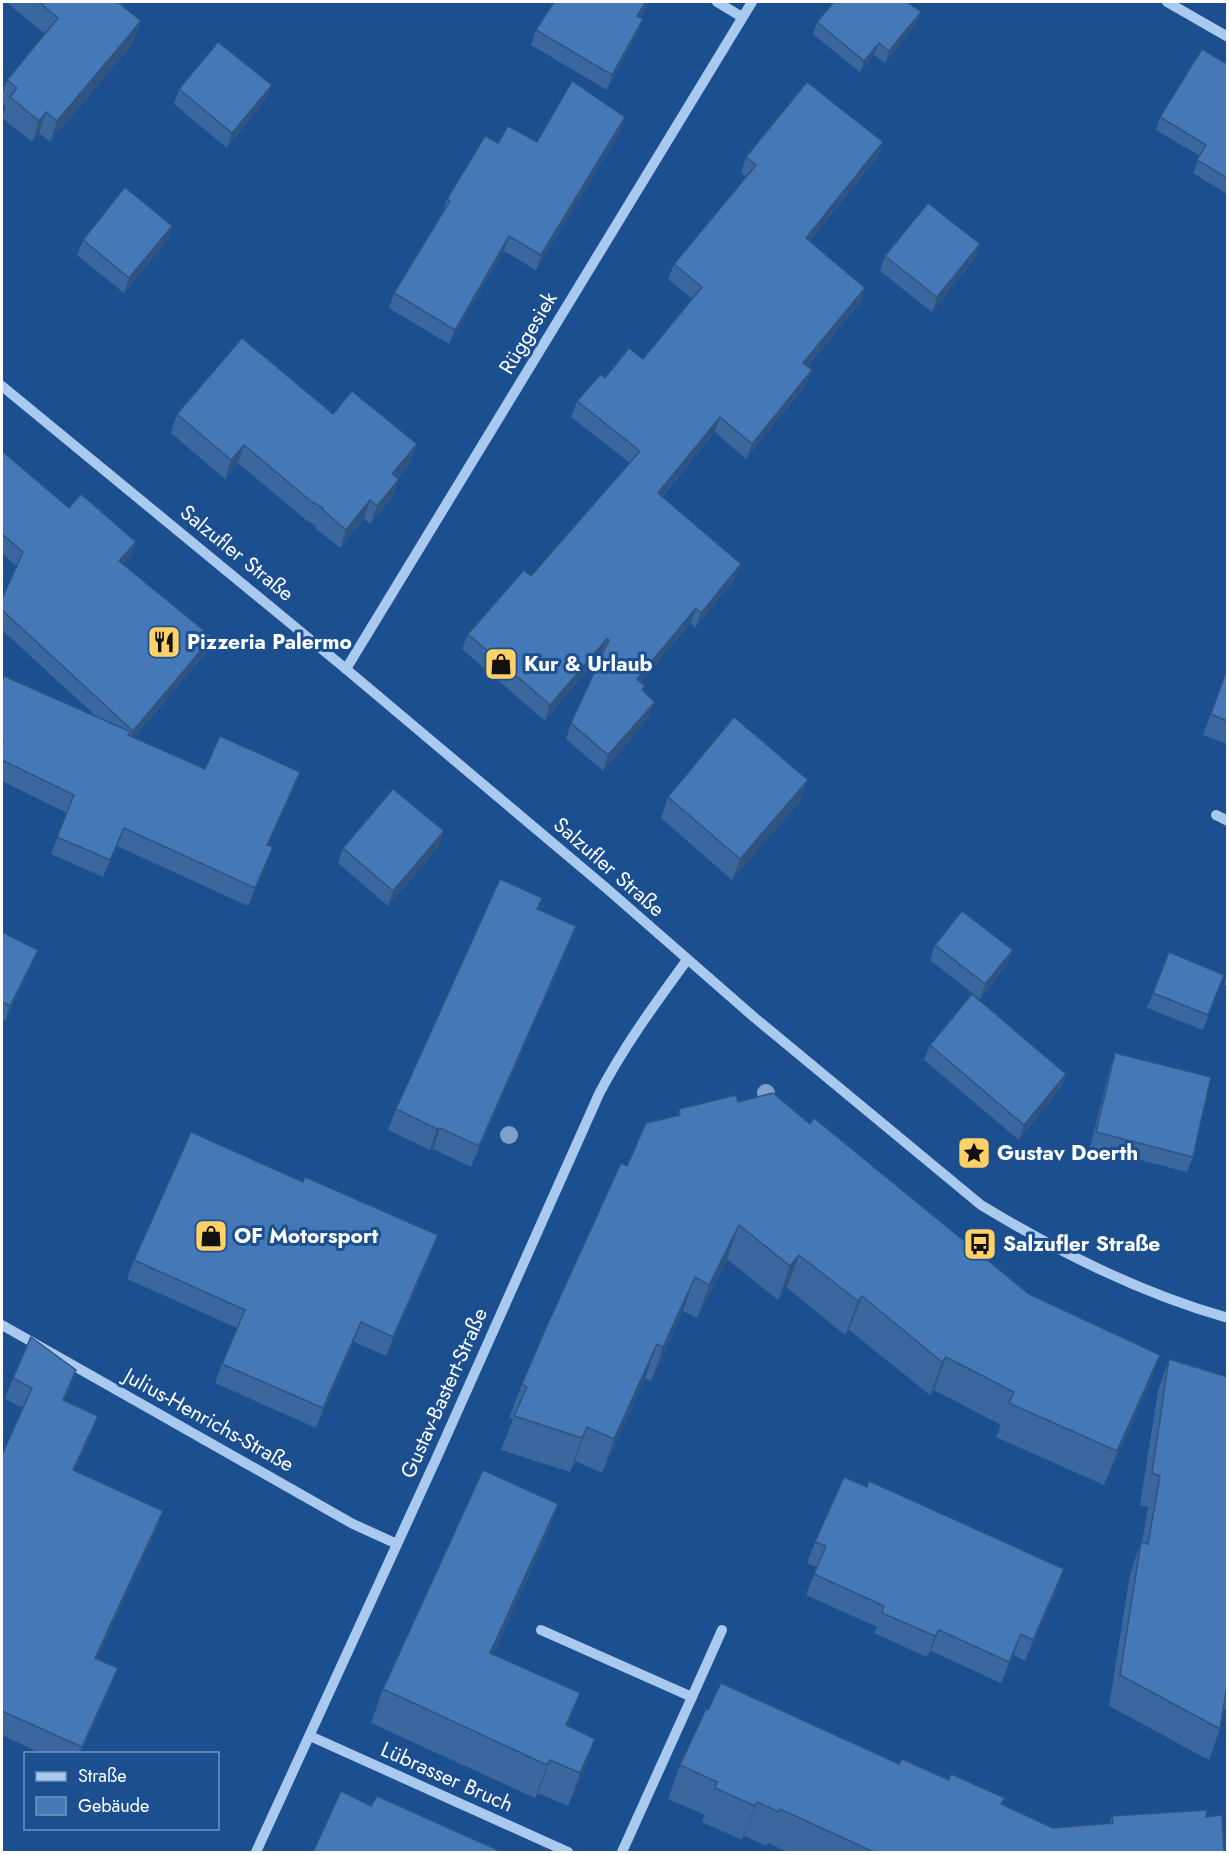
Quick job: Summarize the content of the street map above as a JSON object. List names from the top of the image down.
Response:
{
  "streets": {
    "street": [
      "Rüggesiek",
      "Salzufler Straße",
      "Gustav-Bastert-Straße",
      "Julius-Henrichs-Straße",
      "Lübrasser Bruch"
    ]
  },
  "crossings": [
    ["Rüggesiek", "Salzufler Straße"],
    ["Salzufler Straße", "Gustav-Bastert-Straße"],
    ["Gustav-Bastert-Straße", "Julius-Henrichs-Straße"],
    ["Gustav-Bastert-Straße", "Lübrasser Bruch"]
  ],
  "places": {
    "restaurant": ["Pizzeria Palermo"],
    "shop": ["Kur & Urlaub", "OF Motorsport"],
    "place": ["Gustav Doerth"],
    "bus stop": ["Salzufler Straße"]
  },
  "legend": ["Straße", "Gebäude"]
}
